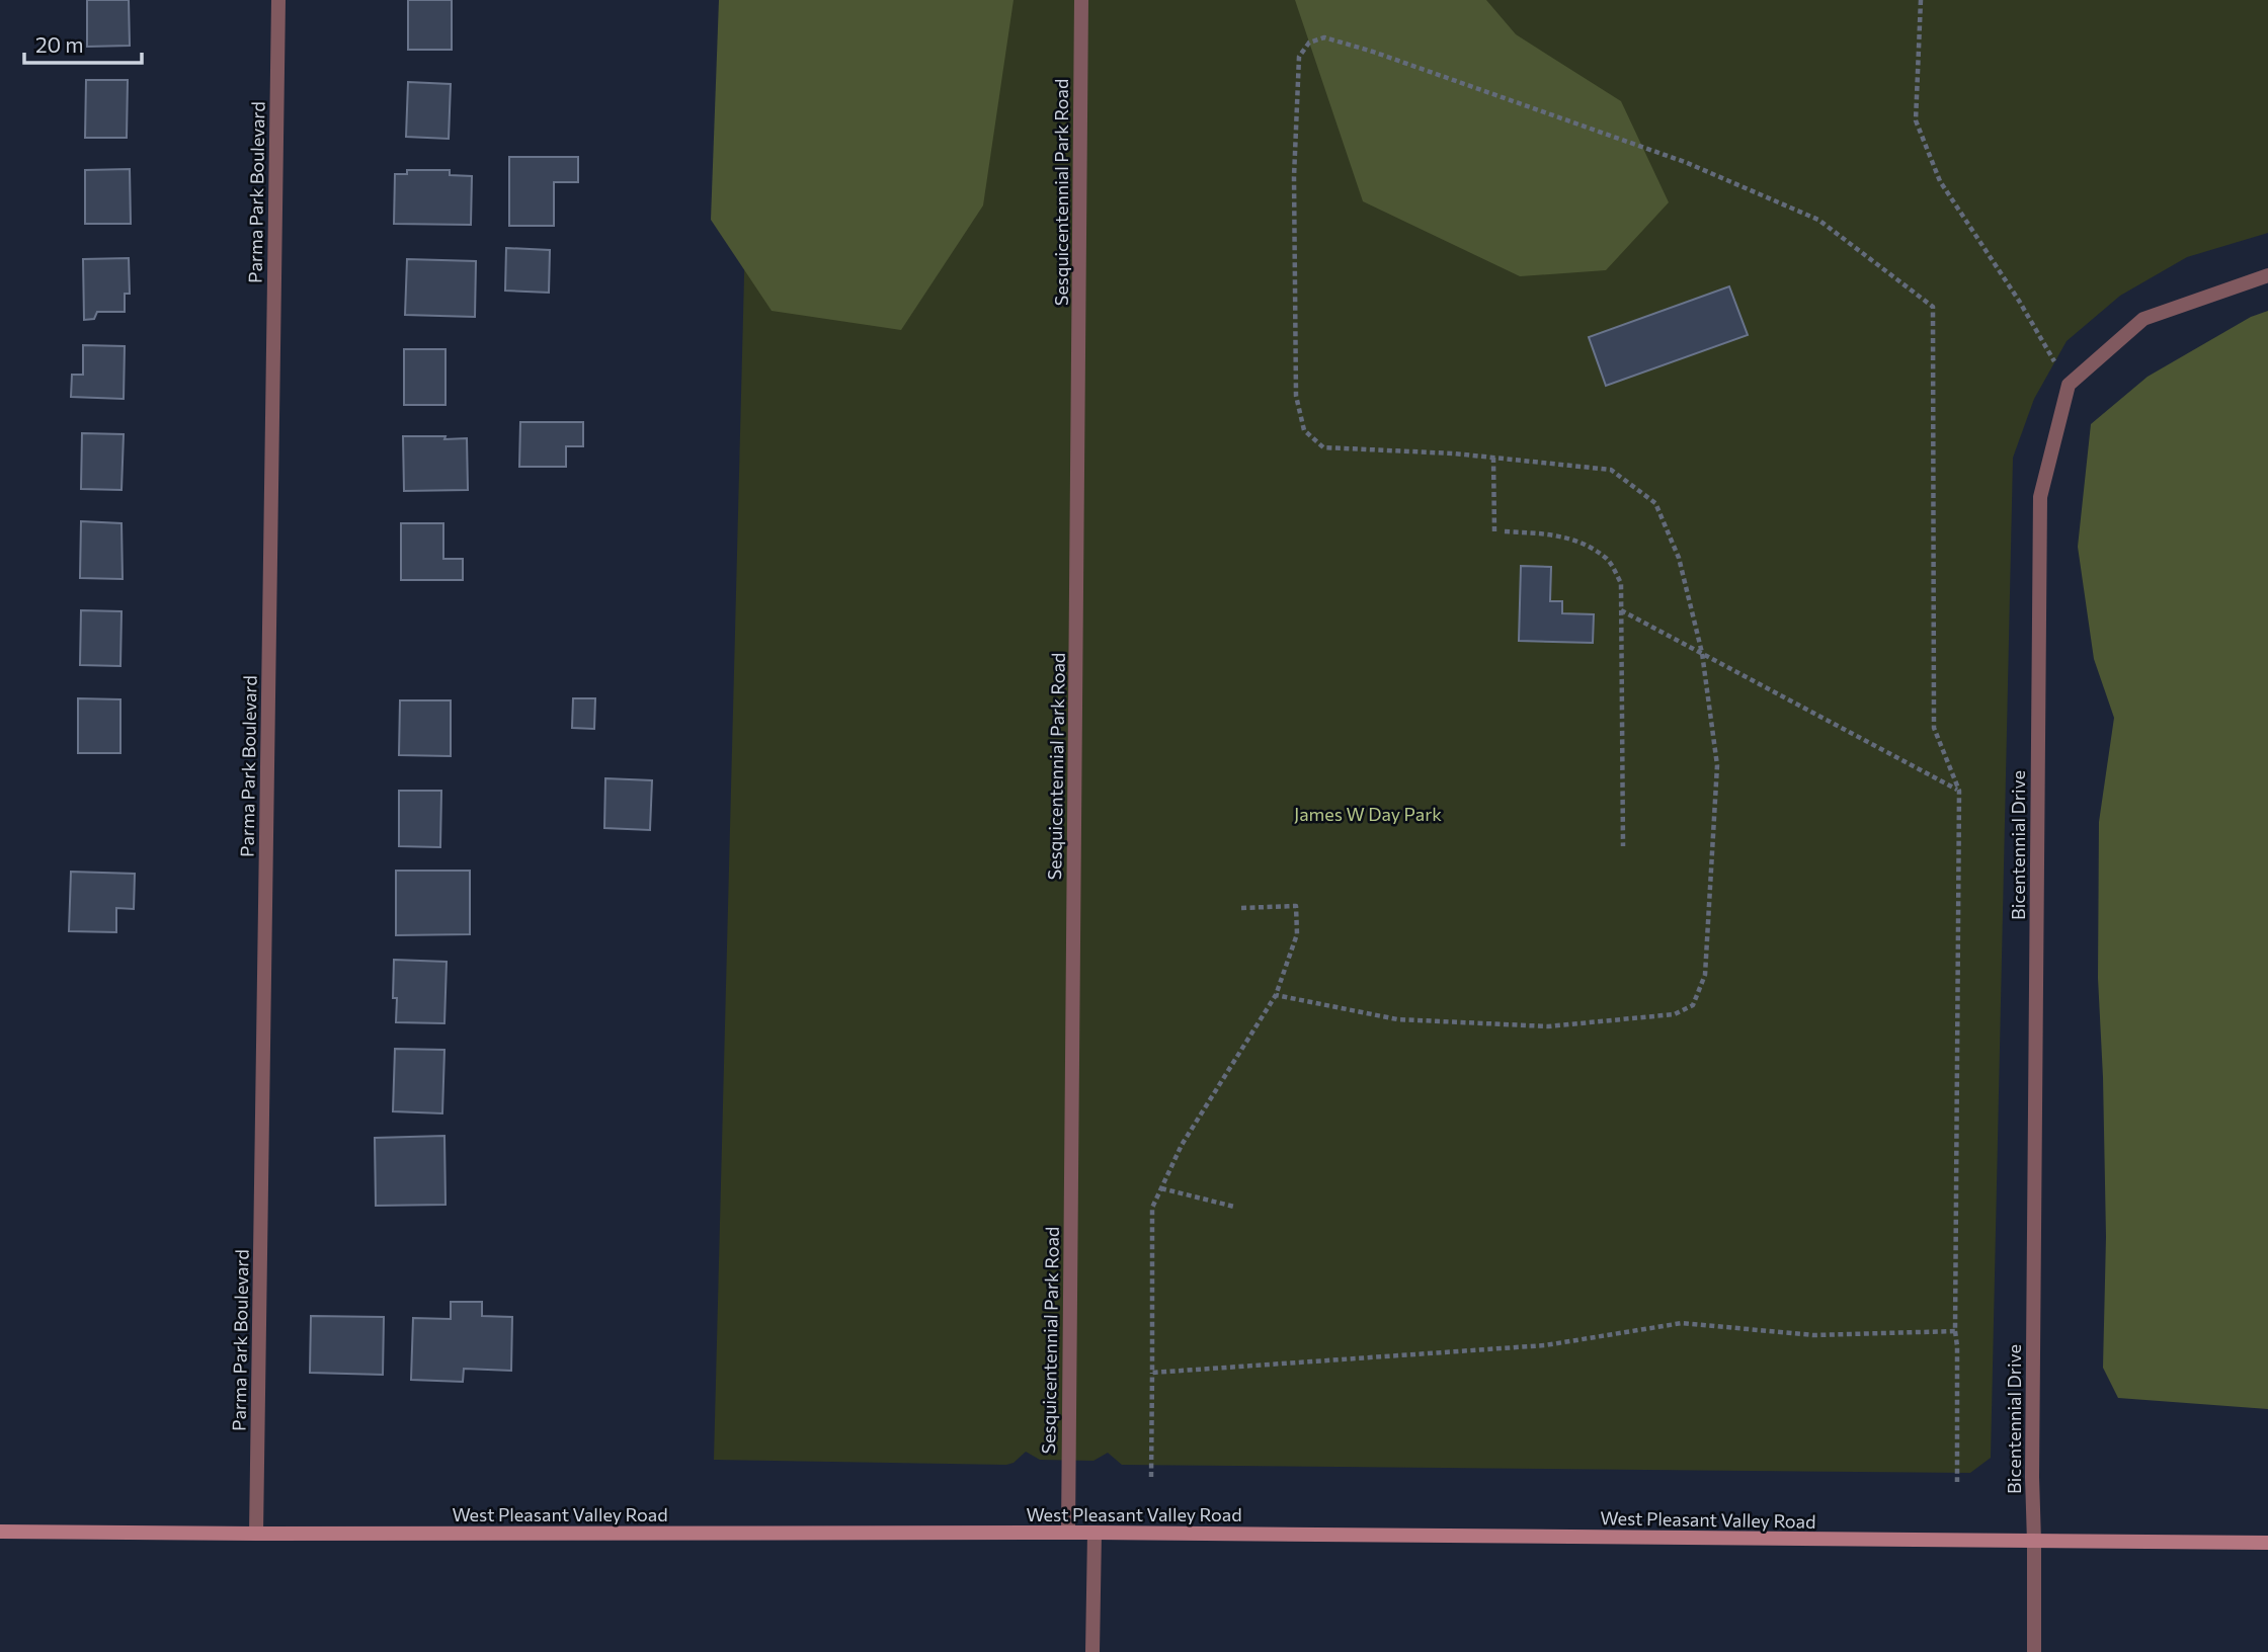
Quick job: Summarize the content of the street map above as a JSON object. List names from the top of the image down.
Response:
{
  "streets": {
    "main road": ["West Pleasant Valley Road"],
    "street": ["Parma Park Boulevard", "Sesquicentennial Park Road", "Bicentennial Drive"]
  },
  "crossings": [
    ["Parma Park Boulevard", "West Pleasant Valley Road"],
    ["Sesquicentennial Park Road", "West Pleasant Valley Road"],
    ["Bicentennial Drive", "West Pleasant Valley Road"]
  ],
  "parks": ["James W Day Park"],
  "scale_bar": "20 m"
}
